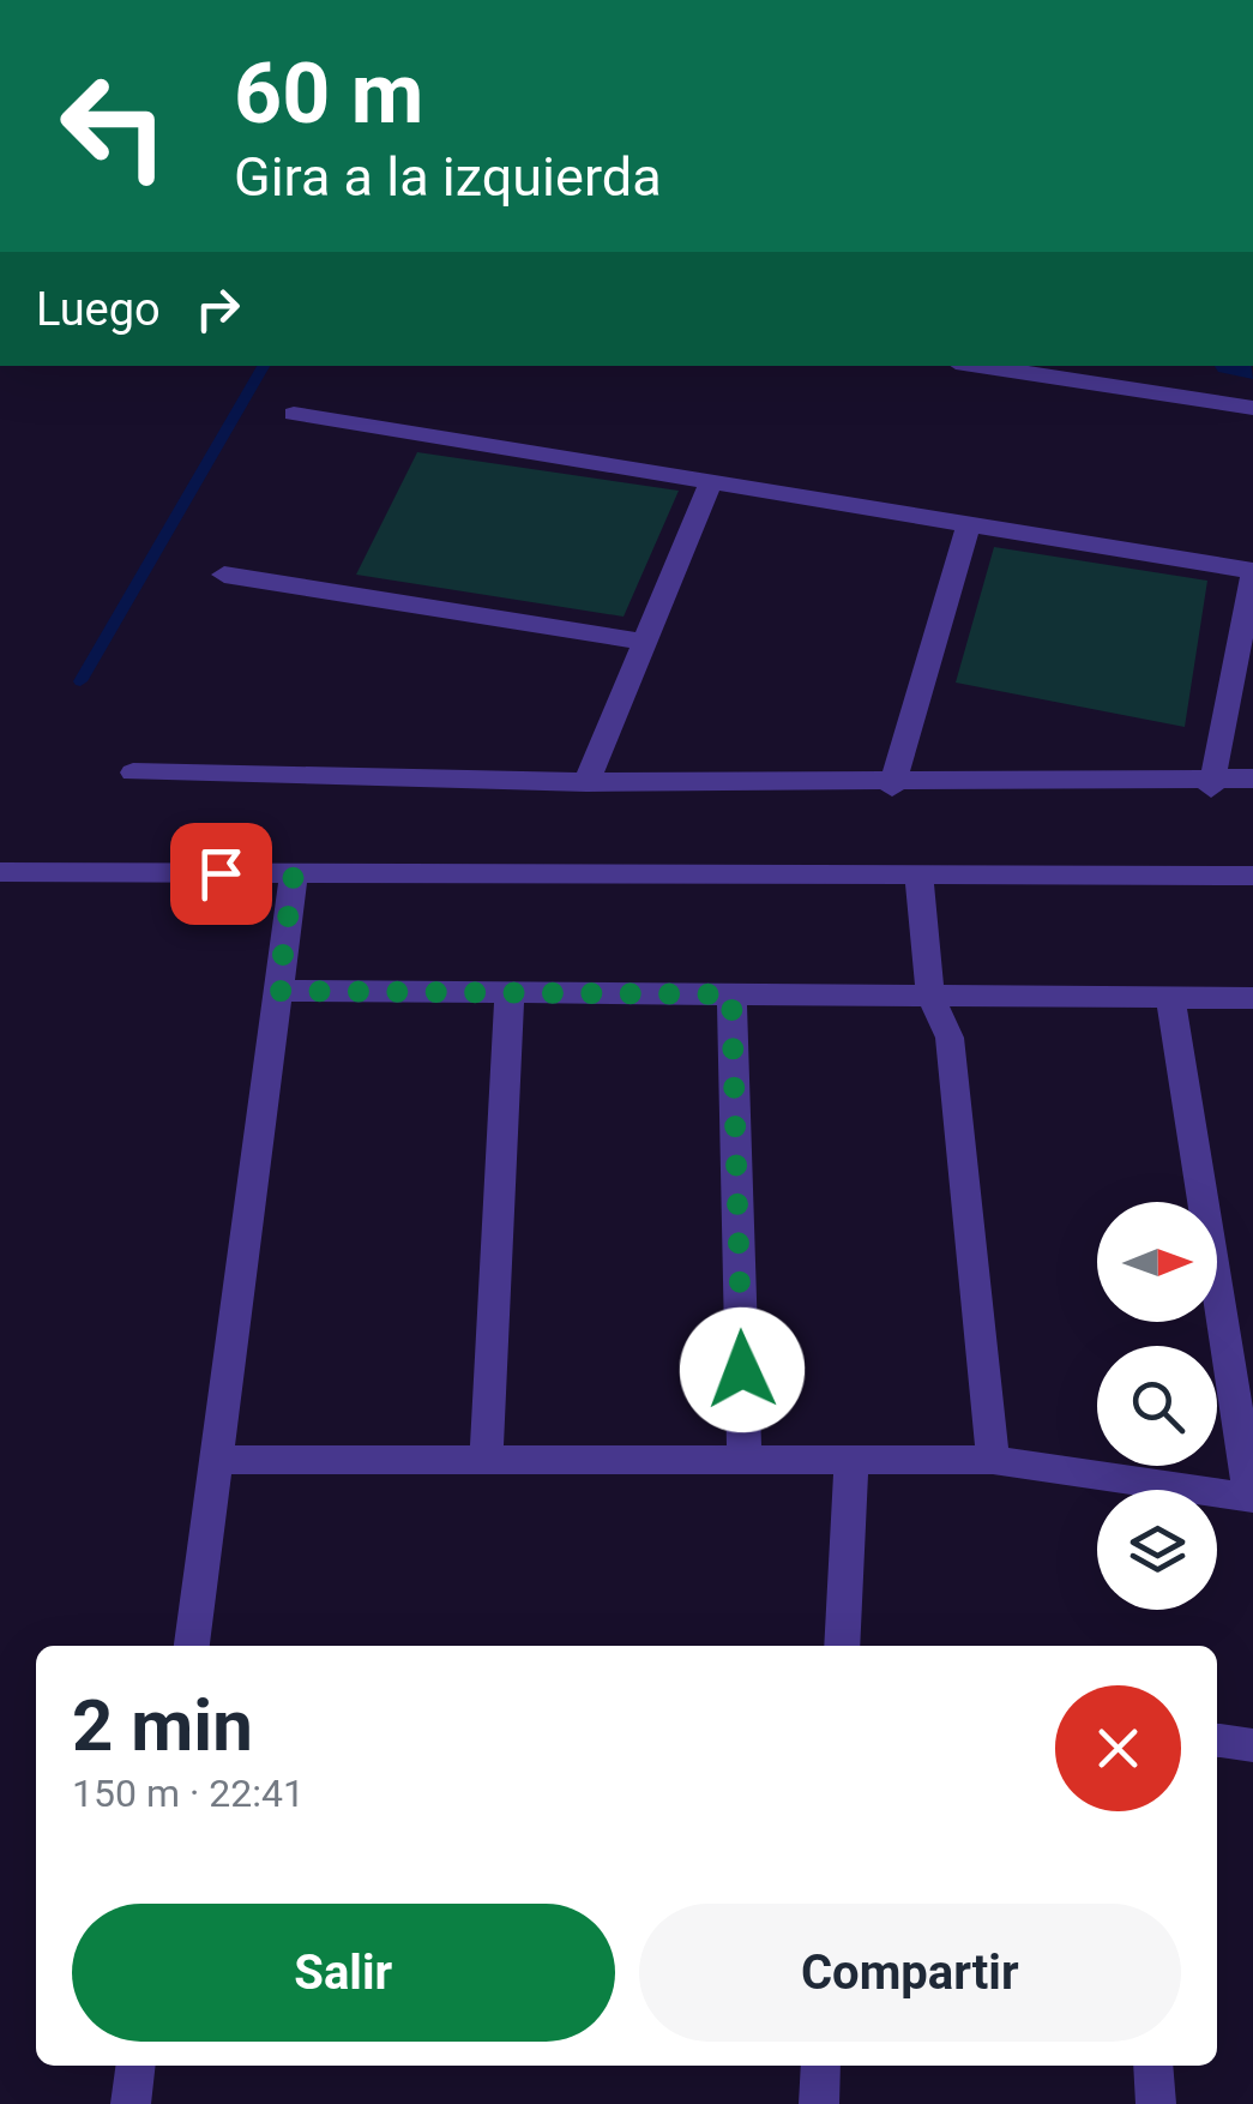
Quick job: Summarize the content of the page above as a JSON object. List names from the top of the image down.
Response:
{
  "north": "right",
  "page": {
    "turn": ["60 m", "Gira a la izquierda"],
    "then": "Luego",
    "heading": ["2 min", "150 m · 22:41"],
    "buttons": ["Salir", "Compartir"]
  }
}
